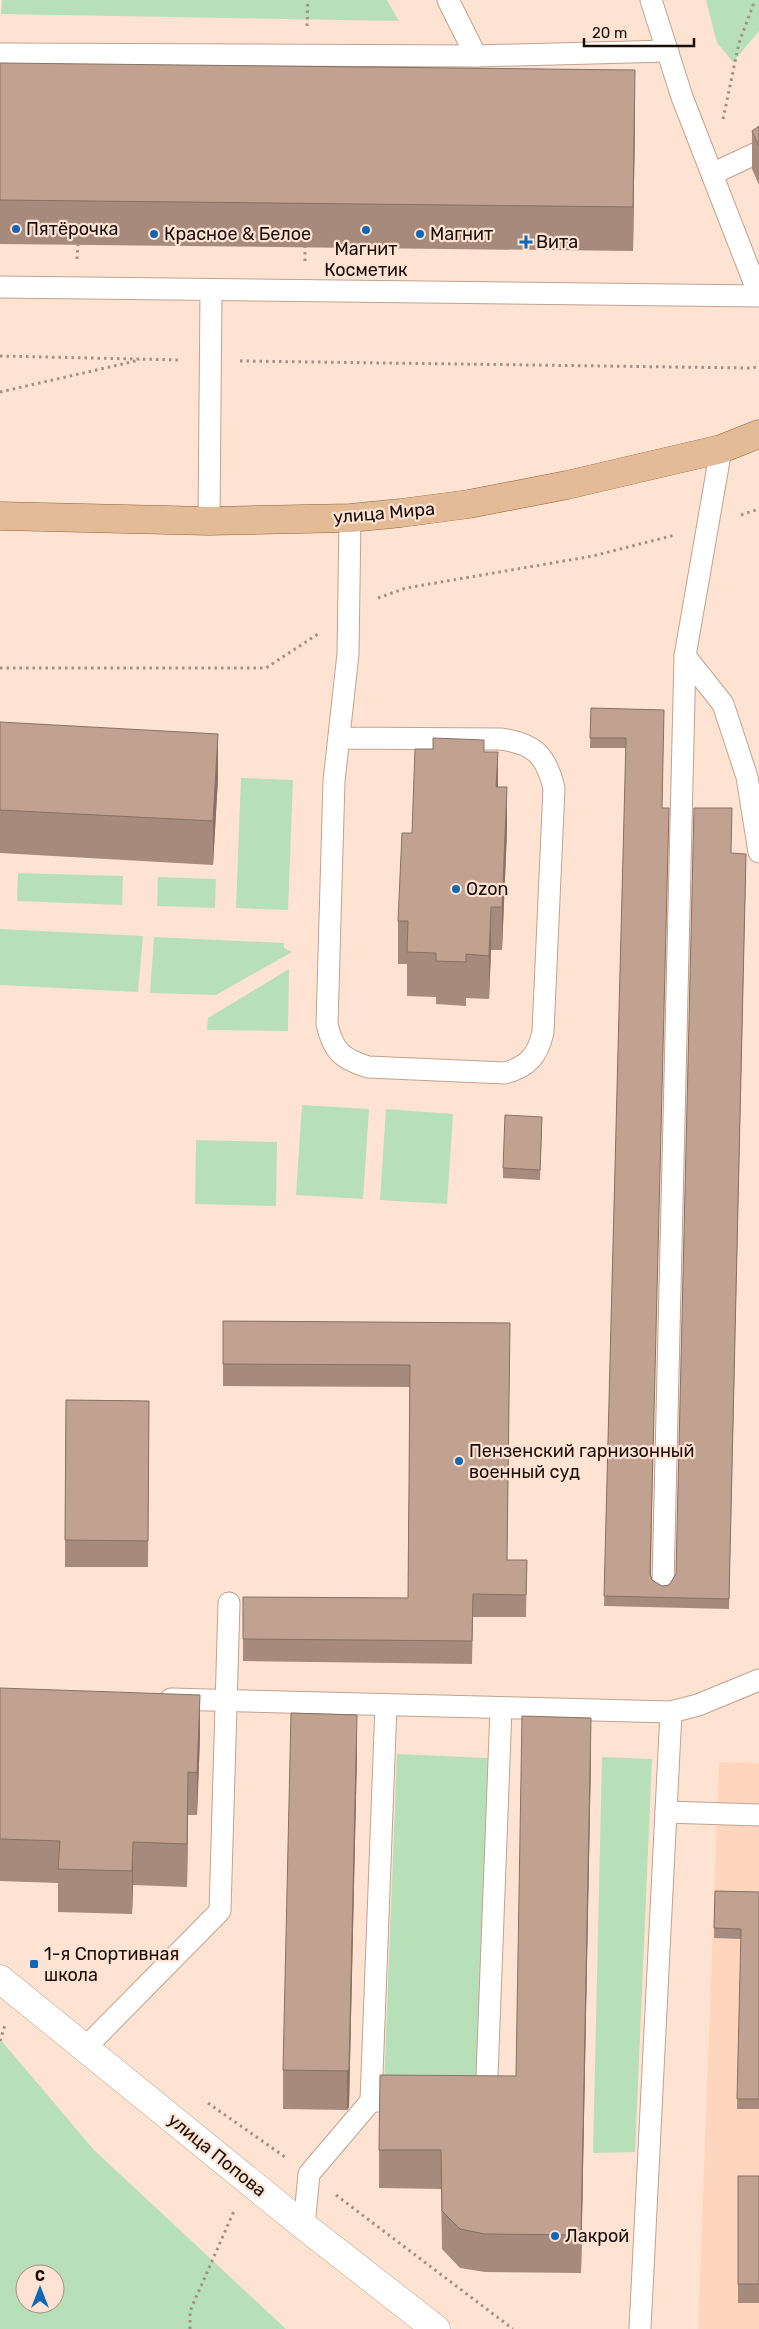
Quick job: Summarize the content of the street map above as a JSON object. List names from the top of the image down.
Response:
{
  "streets": {
    "main road": ["улица Мира"],
    "street": ["улица Попова"]
  },
  "places": {
    "other": [
      "Пятёрочка",
      "Магнит Косметик",
      "Красное & Белое",
      "Магнит",
      "Ozon",
      "Пензенский гарнизонный военный суд",
      "Лакрой"
    ],
    "health": ["Вита"],
    "transit": ["1-я Спортивная школа"]
  },
  "scale_bar": "20 m",
  "north": "top"
}
